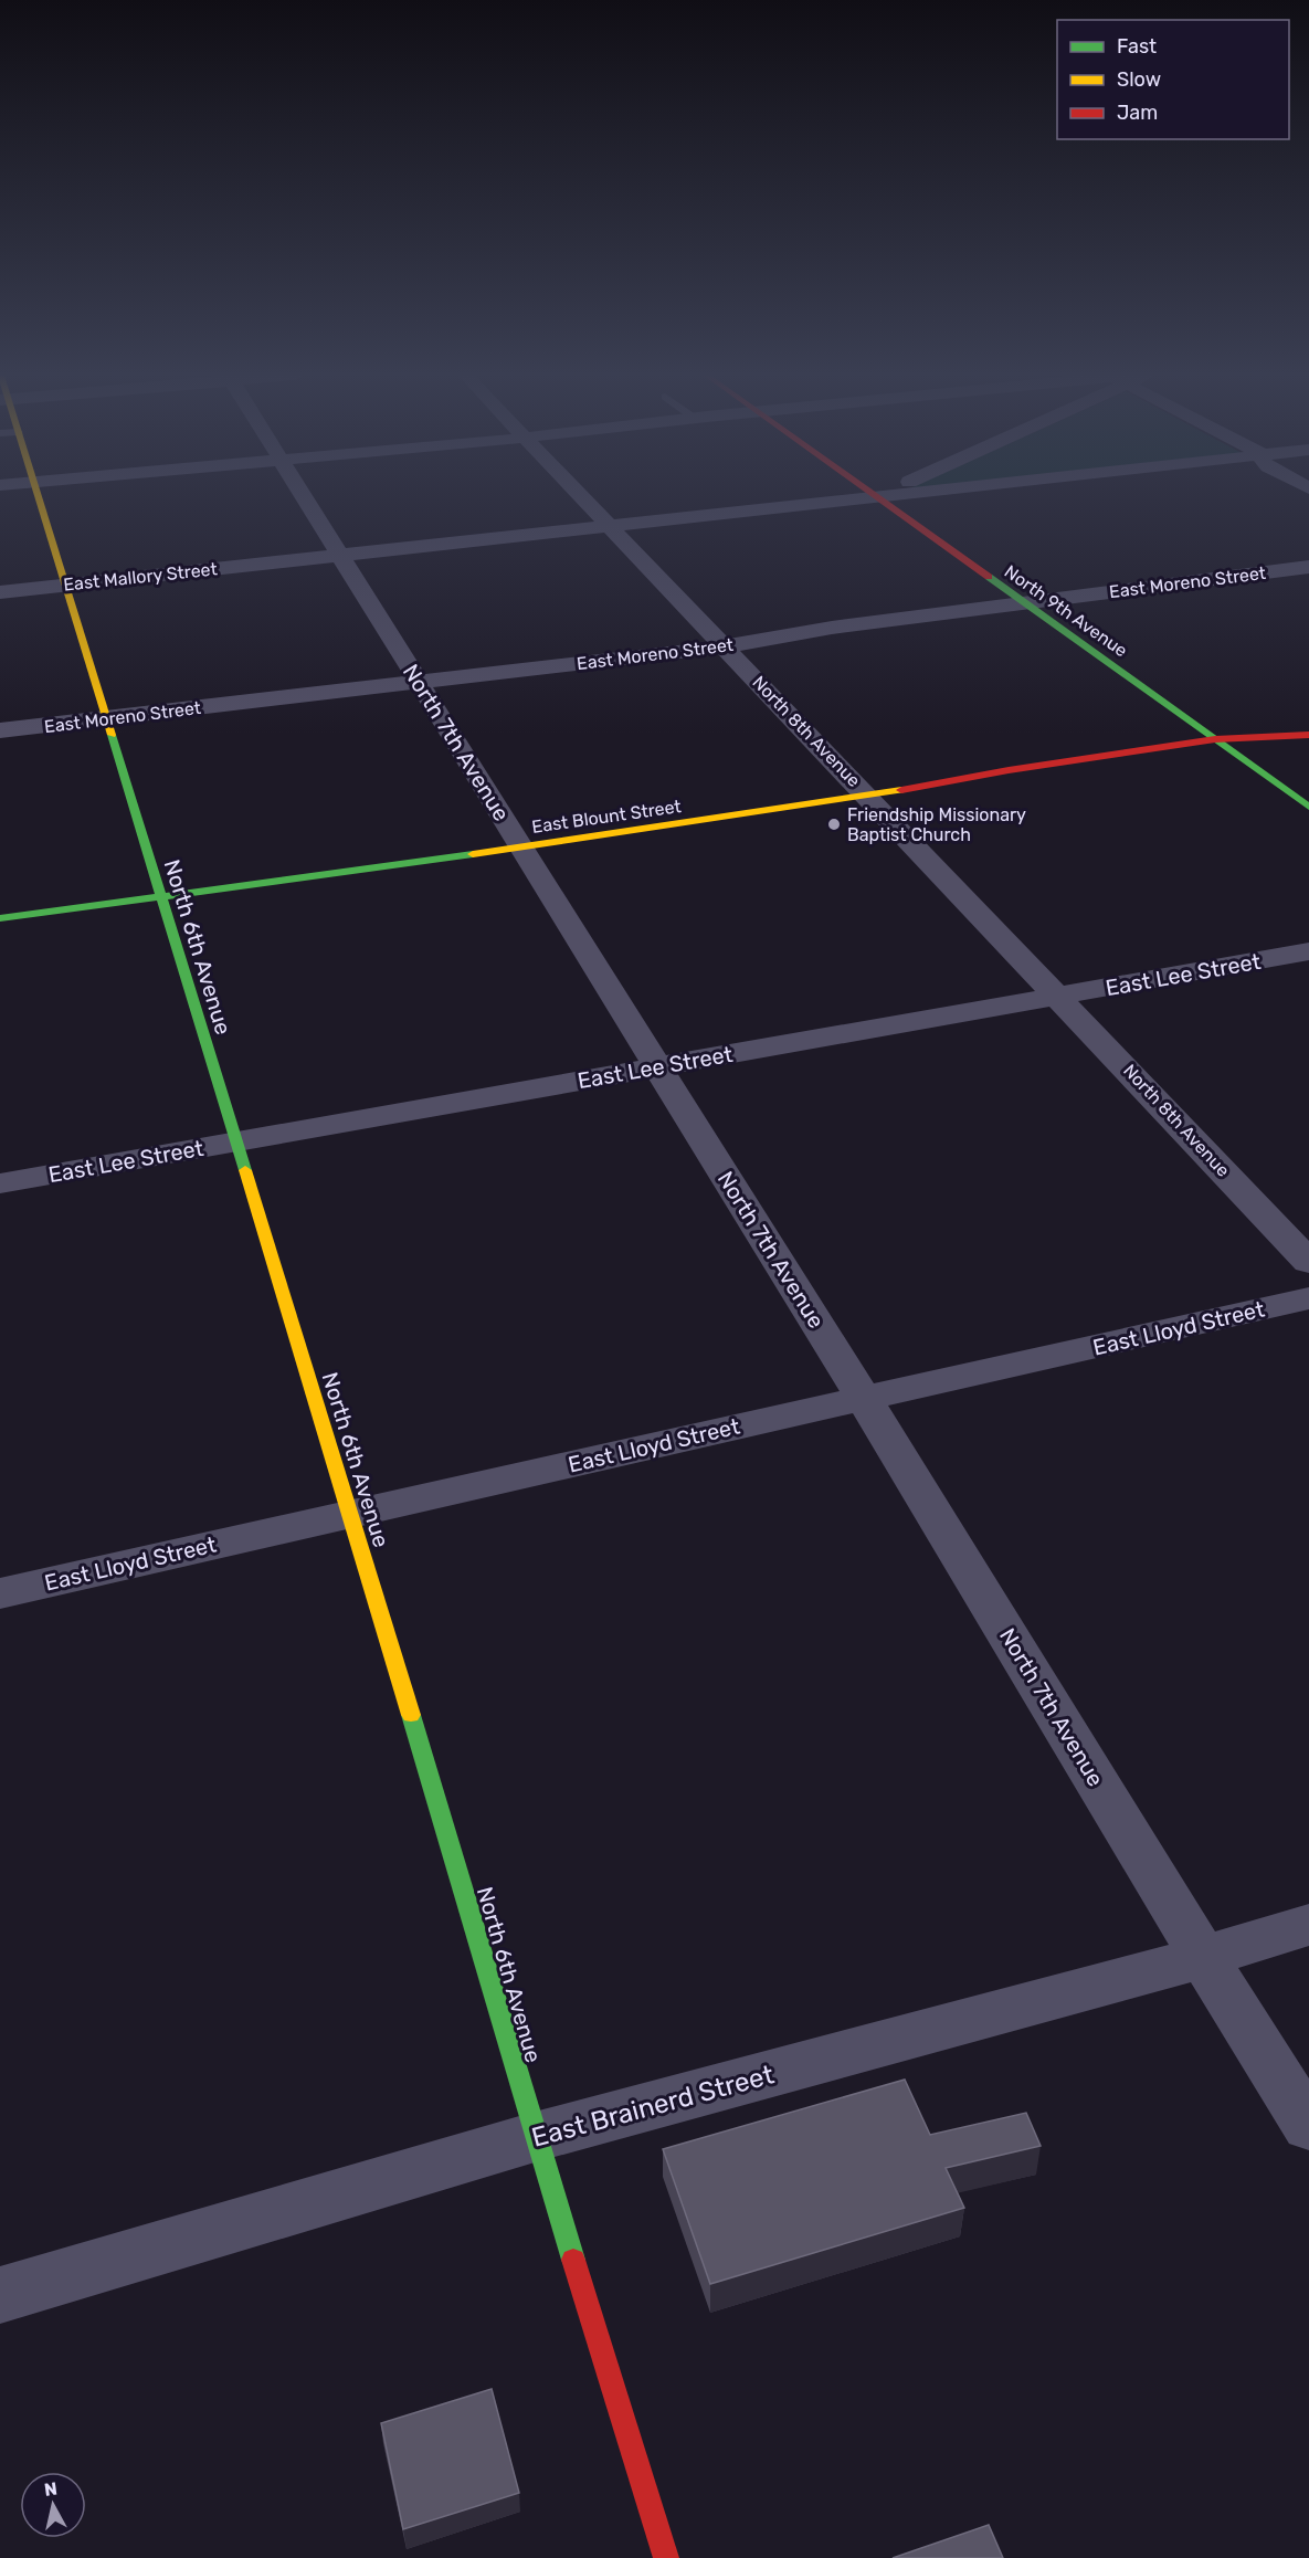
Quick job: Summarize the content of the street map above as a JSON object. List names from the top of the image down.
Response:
{
  "streets": {
    "street": [
      "East Mallory Street",
      "East Moreno Street",
      "North 9th Avenue",
      "North 8th Avenue",
      "North 7th Avenue",
      "East Blount Street",
      "North 6th Avenue",
      "East Lee Street",
      "East Lloyd Street",
      "East Brainerd Street"
    ]
  },
  "crossings": [
    ["East Mallory Street", "North 9th Avenue"],
    ["East Mallory Street", "North 8th Avenue"],
    ["East Mallory Street", "North 7th Avenue"],
    ["East Mallory Street", "North 6th Avenue"],
    ["East Moreno Street", "North 9th Avenue"],
    ["East Moreno Street", "North 8th Avenue"],
    ["East Moreno Street", "North 7th Avenue"],
    ["East Moreno Street", "North 6th Avenue"],
    ["North 9th Avenue", "East Blount Street"],
    ["North 8th Avenue", "East Blount Street"],
    ["North 8th Avenue", "East Lee Street"],
    ["North 7th Avenue", "East Blount Street"],
    ["North 7th Avenue", "East Lee Street"],
    ["North 7th Avenue", "East Lloyd Street"],
    ["North 7th Avenue", "East Brainerd Street"],
    ["East Blount Street", "North 6th Avenue"],
    ["North 6th Avenue", "East Lee Street"],
    ["North 6th Avenue", "East Lloyd Street"],
    ["North 6th Avenue", "East Brainerd Street"]
  ],
  "places": ["Friendship Missionary Baptist Church"],
  "legend": ["Fast", "Slow", "Jam"],
  "north": "top"
}
